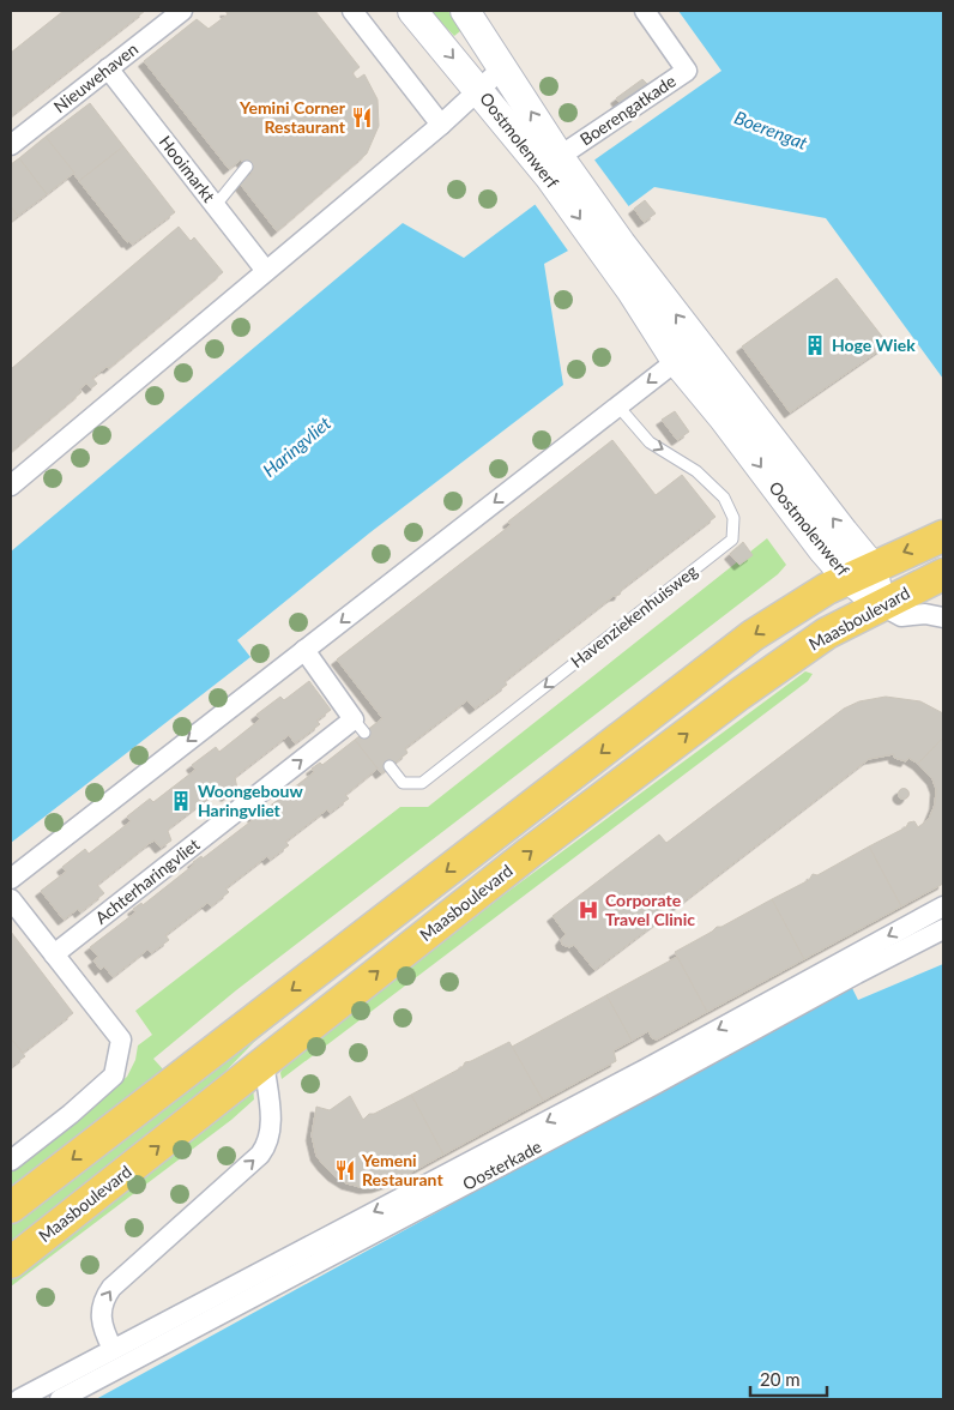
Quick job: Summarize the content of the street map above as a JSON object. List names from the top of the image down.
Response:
{
  "streets": {
    "main road": ["Oostmolenwerf", "Maasboulevard"],
    "street": [
      "Nieuwehaven",
      "Boerengatkade",
      "Hooimarkt",
      "Achterharingvliet",
      "Oosterkade"
    ],
    "lane": ["Havenziekenhuisweg"]
  },
  "crossings": [
    ["Nieuwehaven", "Hooimarkt"],
    ["Boerengatkade", "Oostmolenwerf"],
    ["Oostmolenwerf", "Maasboulevard"]
  ],
  "water": ["Boerengat", "Haringvliet"],
  "places": {
    "restaurant": ["Yemini Corner Restaurant", "Yemeni Restaurant"],
    "building": ["Hoge Wiek", "Woongebouw Haringvliet"],
    "hospital": ["Corporate Travel Clinic"]
  },
  "scale_bar": "20 m"
}
